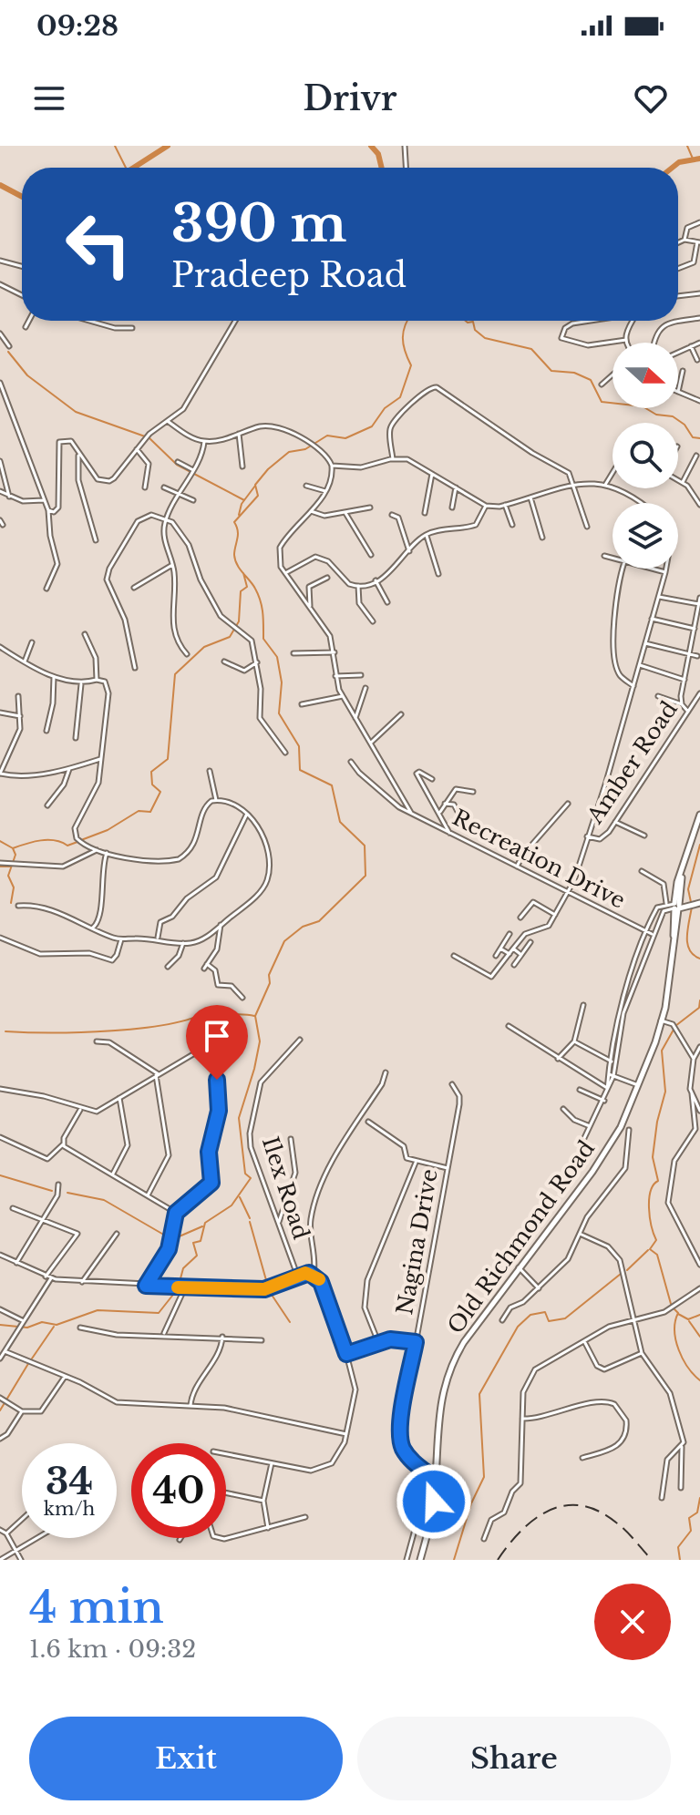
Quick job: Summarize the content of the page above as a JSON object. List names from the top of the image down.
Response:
{
  "streets": {
    "street": [
      "Amber Road",
      "Recreation Drive",
      "Ilex Road",
      "Old Richmond Road",
      "Nagina Drive"
    ]
  },
  "crossings": [
    ["Old Richmond Road", "Nagina Drive"]
  ],
  "north": "right",
  "page": {
    "status": "09:28",
    "header": "Drivr",
    "turn": ["390 m", "Pradeep Road"],
    "speed": "34 km/h",
    "limit": "40",
    "heading": ["4 min", "1.6 km · 09:32"],
    "buttons": ["Exit", "Share"]
  }
}
